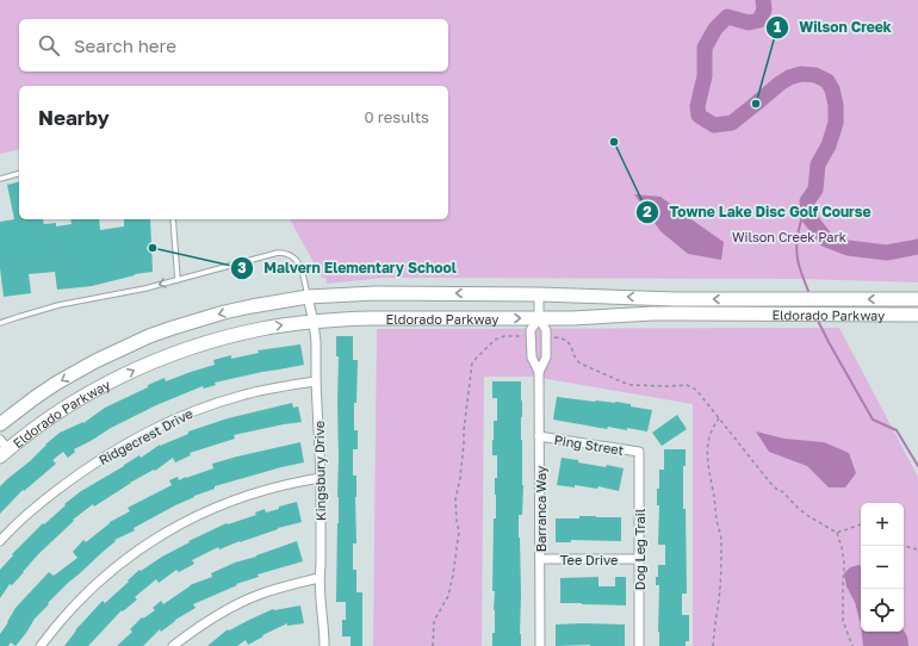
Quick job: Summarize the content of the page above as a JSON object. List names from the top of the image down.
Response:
{
  "streets": {
    "main road": ["Eldorado Parkway"],
    "street": [
      "Ridgecrest Drive",
      "Ping Street",
      "Kingsbury Drive",
      "Barranca Way",
      "Dog Leg Trail",
      "Tee Drive"
    ]
  },
  "crossings": [
    ["Eldorado Parkway", "Kingsbury Drive"],
    ["Eldorado Parkway", "Barranca Way"],
    ["Ridgecrest Drive", "Kingsbury Drive"],
    ["Ping Street", "Barranca Way"],
    ["Ping Street", "Dog Leg Trail"],
    ["Barranca Way", "Tee Drive"],
    ["Dog Leg Trail", "Tee Drive"]
  ],
  "parks": ["Wilson Creek Park"],
  "places": ["Wilson Creek", "Towne Lake Disc Golf Course", "Malvern Elementary School"],
  "page": {
    "search": "Search here",
    "heading": ["Nearby", "0 results"],
    "map_buttons": ["+", "−"]
  }
}
